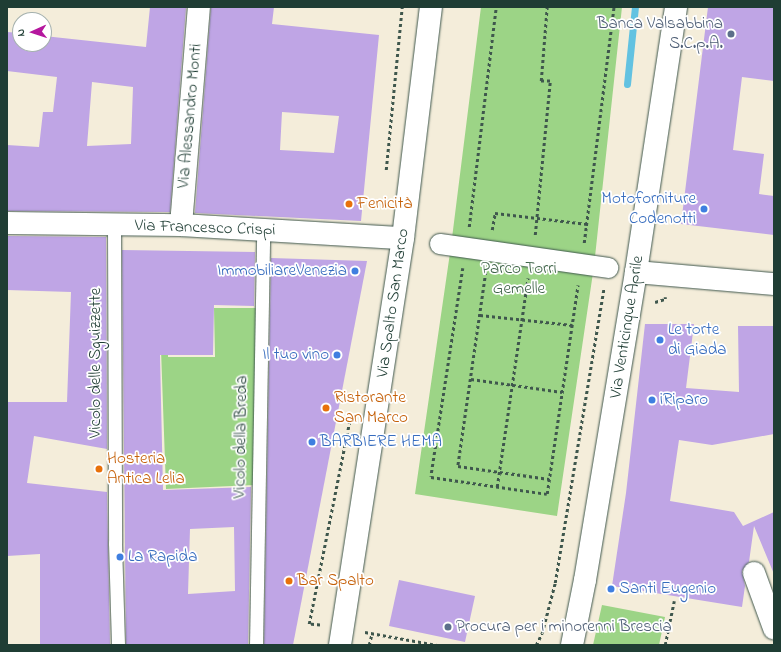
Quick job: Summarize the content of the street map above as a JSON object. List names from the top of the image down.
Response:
{
  "streets": {
    "main road": [
      "Via Alessandro Monti",
      "Via Francesco Crispi",
      "Via Spalto San Marco",
      "Via Venticinque Aprile"
    ],
    "lane": ["Vicolo delle Sguizzette", "Vicolo della Breda"]
  },
  "crossings": [
    ["Via Alessandro Monti", "Via Francesco Crispi"],
    ["Via Francesco Crispi", "Via Spalto San Marco"],
    ["Via Francesco Crispi", "Vicolo delle Sguizzette"],
    ["Via Francesco Crispi", "Vicolo della Breda"]
  ],
  "parks": ["Parco Torri Gemelle"],
  "places": [
    "Banca Valsabbina S.C.p.A.",
    "Fenicità",
    "Motoforniture Codenotti",
    "ImmobiliareVenezia",
    "Le torte di Giada",
    "Il tuo vino",
    "iRiparo",
    "Ristorante San Marco",
    "BARBIERE HEMA",
    "Hosteria Antica Lelia",
    "La Rapida",
    "Bar Spalto",
    "Santi Eugenio",
    "Procura per i minorenni Brescia"
  ],
  "north": "left"
}
